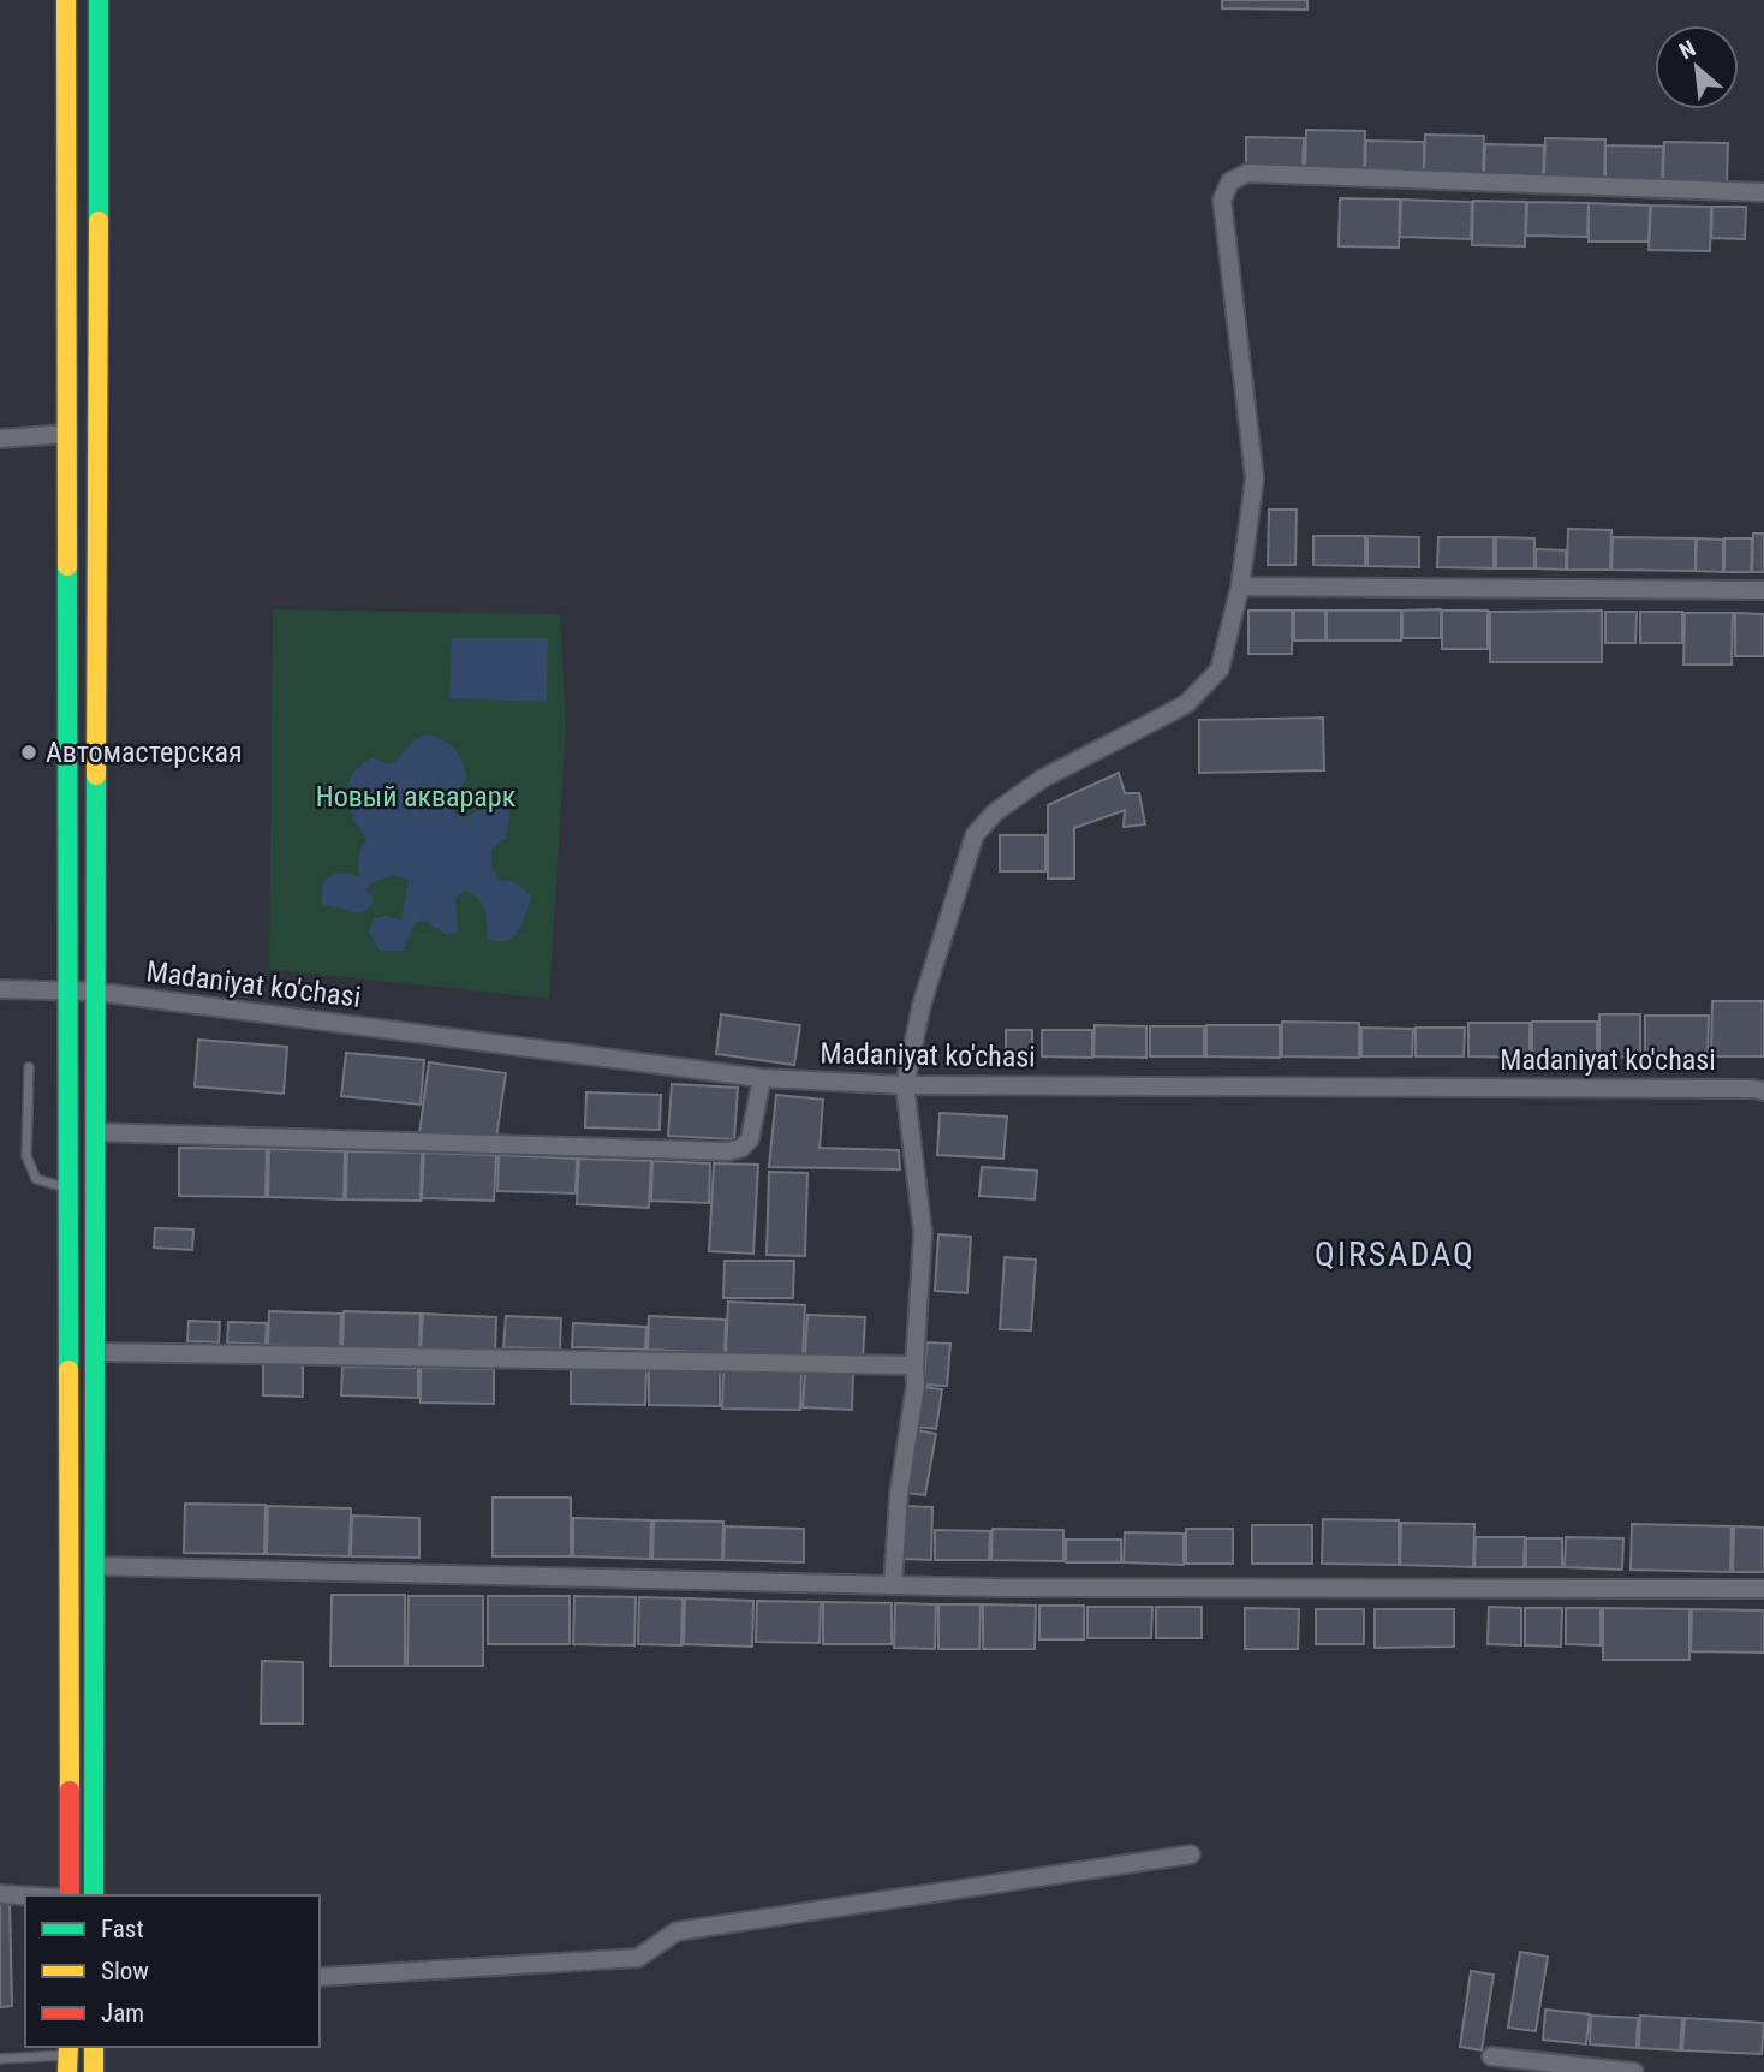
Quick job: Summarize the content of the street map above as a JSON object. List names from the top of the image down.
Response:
{
  "streets": {
    "street": ["Madaniyat ko'chasi"]
  },
  "districts": ["QIRSADAQ"],
  "parks": ["Новый акварарк"],
  "places": ["Автомастерская"],
  "legend": ["Fast", "Slow", "Jam"],
  "north": "top left"
}
